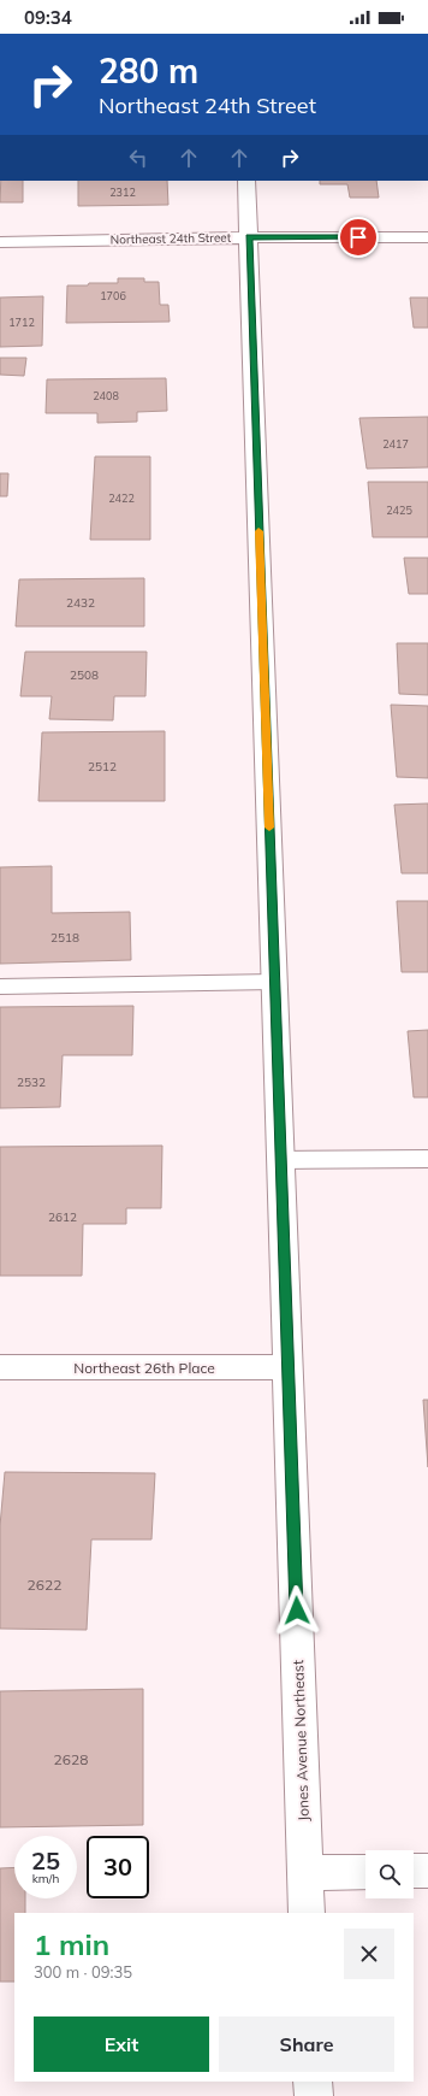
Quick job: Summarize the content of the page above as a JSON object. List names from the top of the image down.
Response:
{
  "streets": {
    "street": ["Northeast 24th Street", "Northeast 26th Place", "Jones Avenue Northeast"]
  },
  "crossings": [
    ["Northeast 24th Street", "Jones Avenue Northeast"],
    ["Northeast 26th Place", "Jones Avenue Northeast"]
  ],
  "house_numbers": [
    "2312",
    "1706",
    "1712",
    "2408",
    "2417",
    "2422",
    "2425",
    "2432",
    "2508",
    "2512",
    "2518",
    "2532",
    "2612",
    "2622",
    "2628"
  ],
  "page": {
    "status": "09:34",
    "turn": ["280 m", "Northeast 24th Street"],
    "speed": "25 km/h",
    "limit": "30",
    "heading": ["1 min", "300 m · 09:35"],
    "buttons": ["Exit", "Share"]
  }
}
